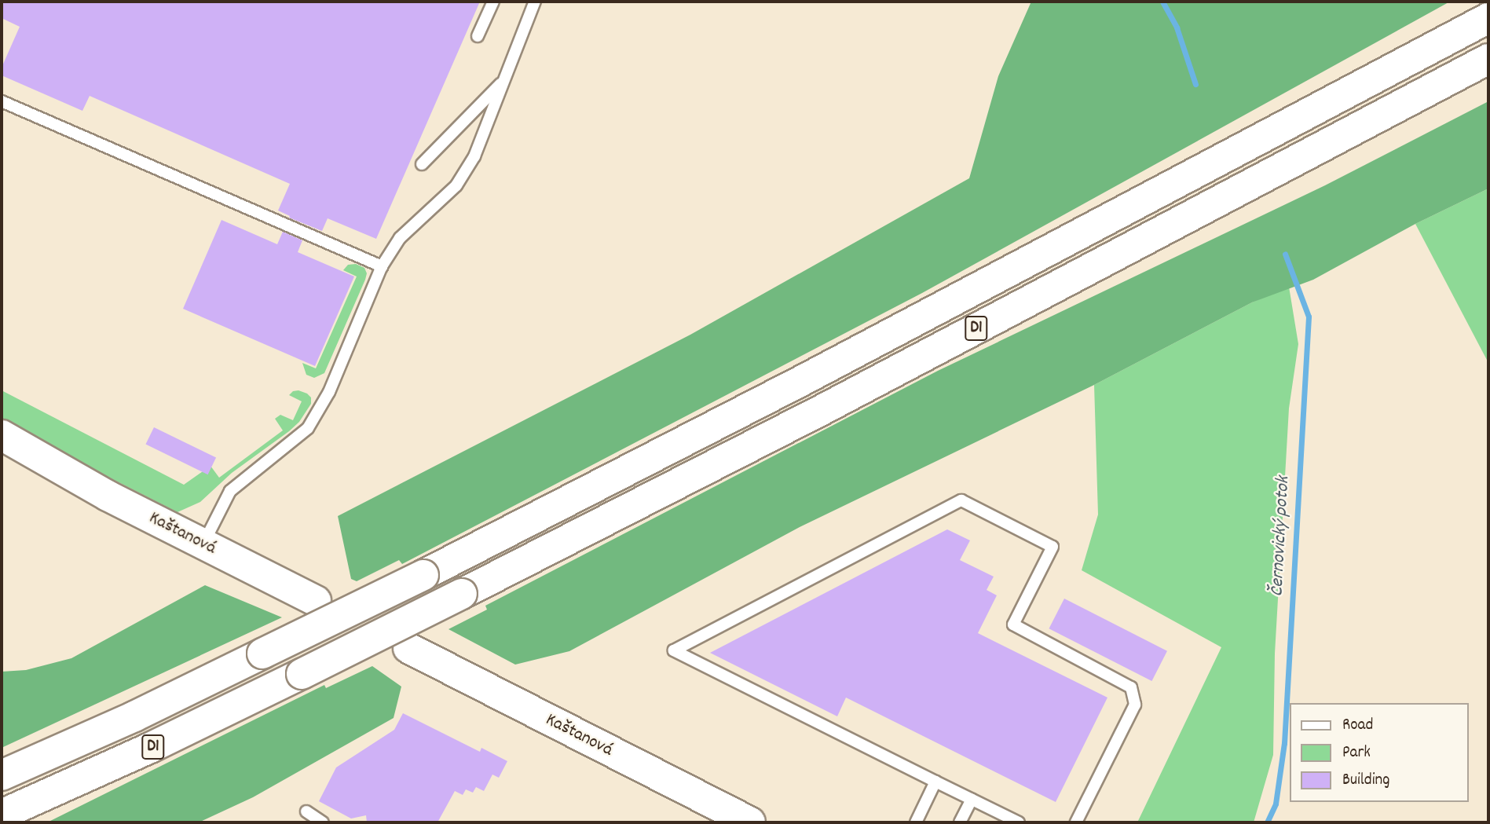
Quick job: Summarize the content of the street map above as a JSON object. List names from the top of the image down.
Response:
{
  "streets": {
    "main road": ["D1", "Kaštanová"]
  },
  "water": ["Černovický potok"],
  "legend": ["Road", "Park", "Building"]
}
